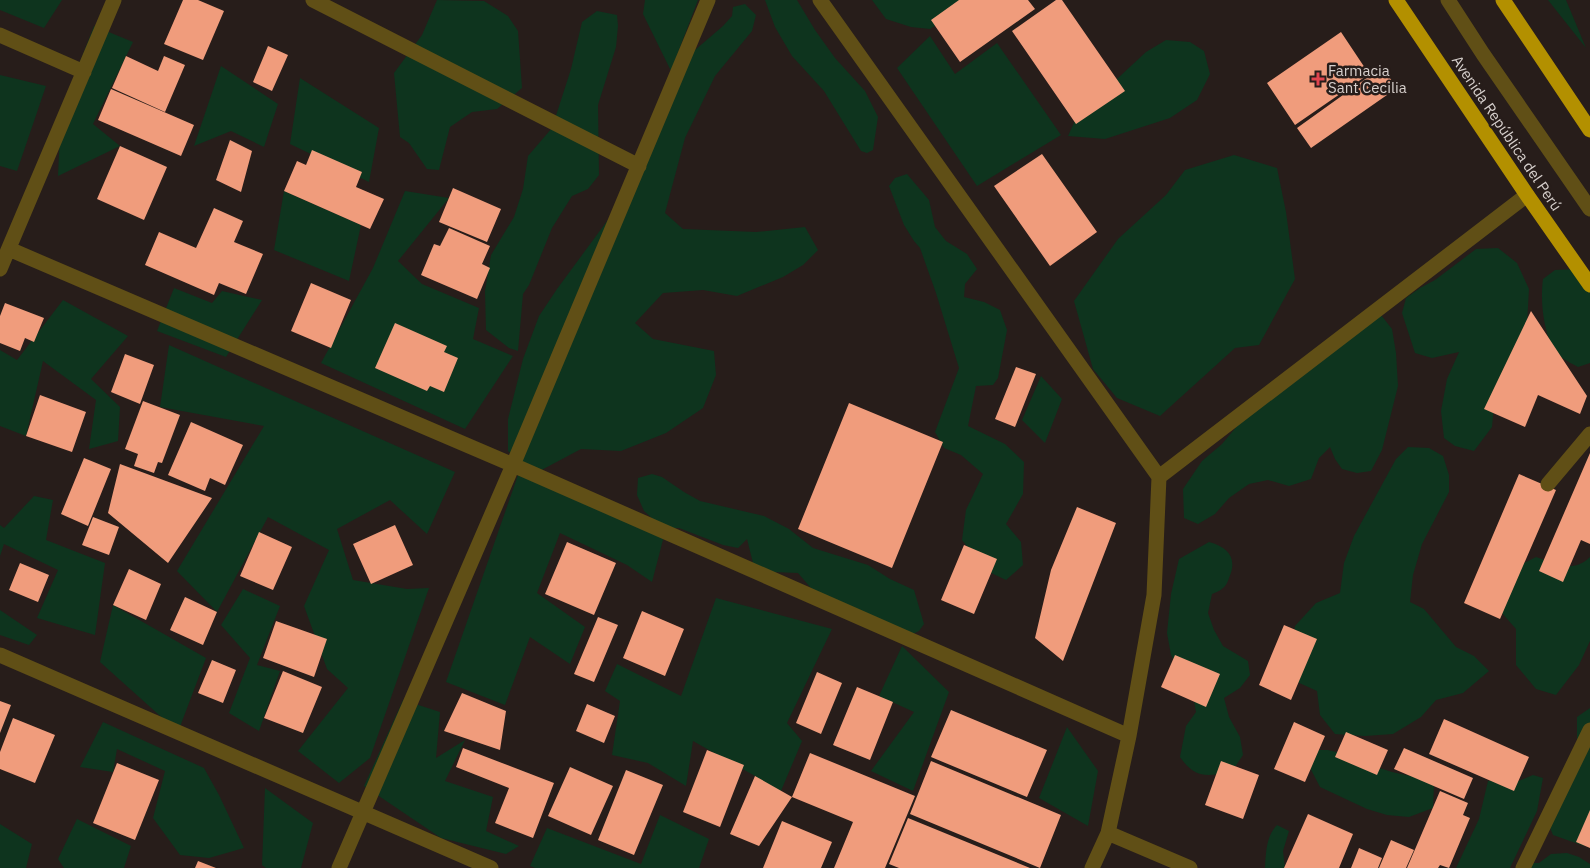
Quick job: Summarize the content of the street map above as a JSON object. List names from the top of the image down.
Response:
{
  "streets": {
    "highway": ["Avenida República del Perú"]
  },
  "places": {
    "health": ["Farmacia Sant Cecilia"]
  }
}
